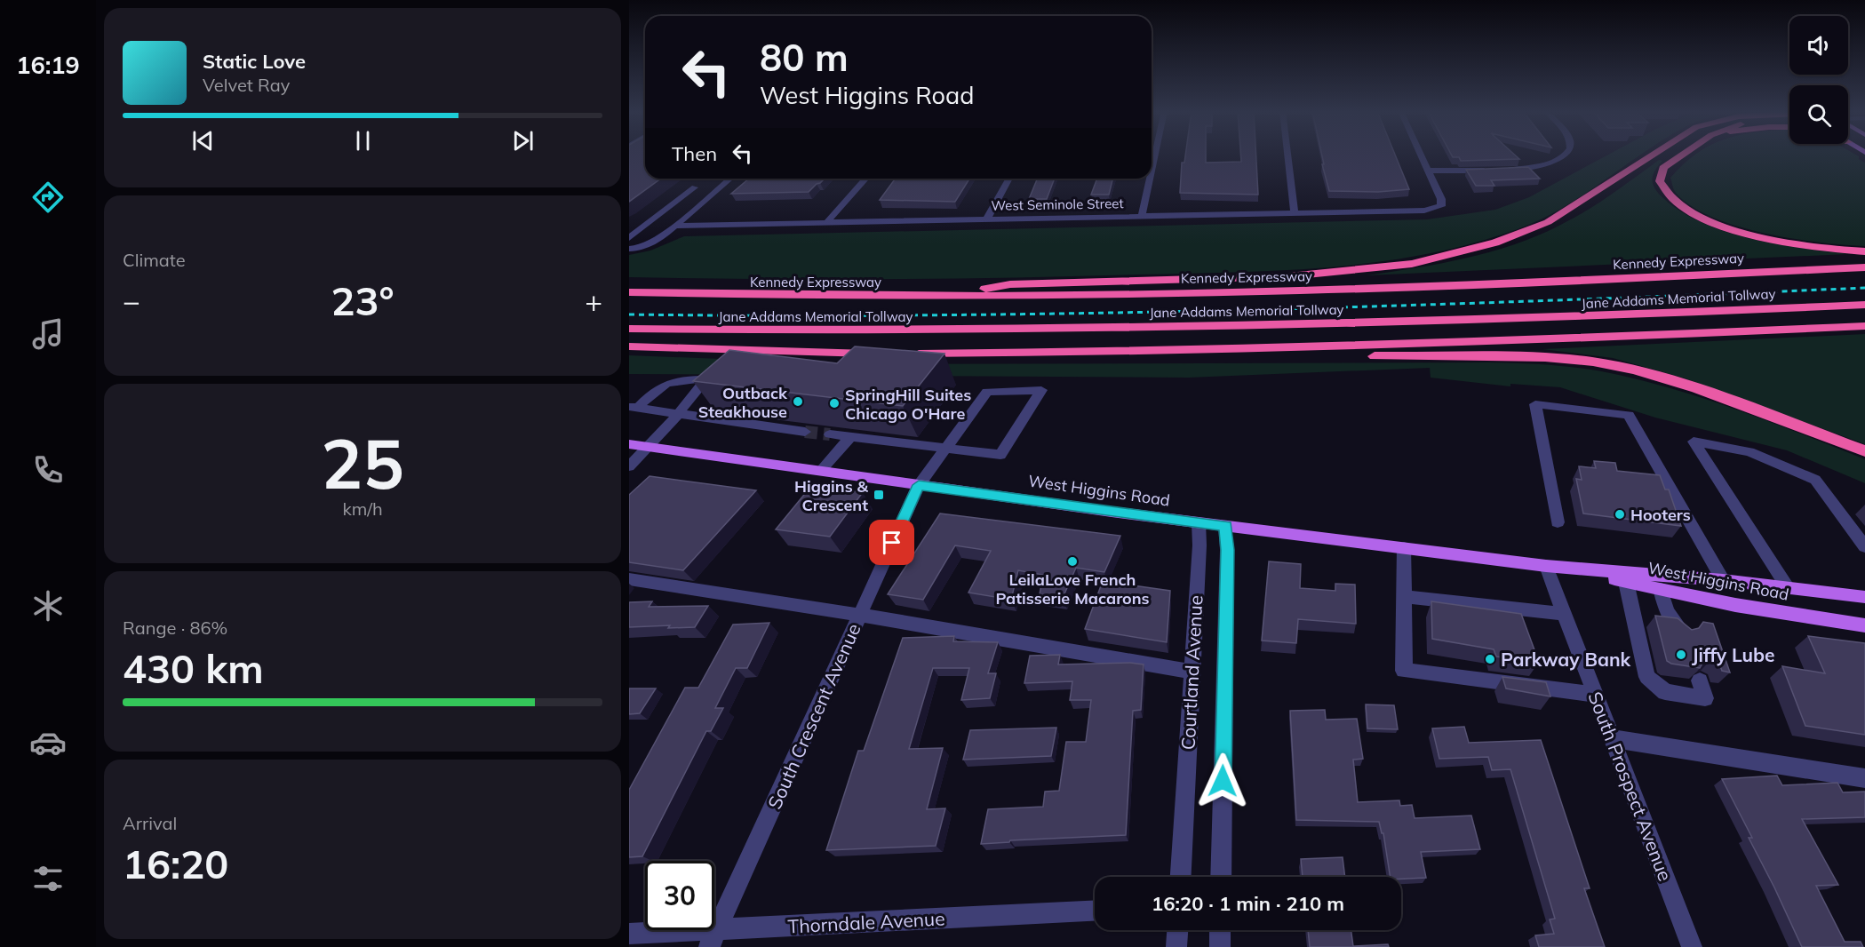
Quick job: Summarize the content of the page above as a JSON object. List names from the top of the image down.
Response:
{
  "streets": {
    "highway": ["Kennedy Expressway", "Jane Addams Memorial Tollway"],
    "main road": ["West Higgins Road"],
    "street": [
      "West Seminole Street",
      "Courtland Avenue",
      "South Crescent Avenue",
      "South Prospect Avenue",
      "Thorndale Avenue"
    ]
  },
  "crossings": [
    ["West Higgins Road", "Courtland Avenue"],
    ["West Higgins Road", "South Crescent Avenue"],
    ["West Higgins Road", "South Prospect Avenue"],
    ["South Crescent Avenue", "Thorndale Avenue"]
  ],
  "places": {
    "other": [
      "Outback Steakhouse",
      "SpringHill Suites Chicago O'Hare",
      "Hooters",
      "LeilaLove French Patisserie Macarons",
      "Jiffy Lube",
      "Parkway Bank"
    ],
    "transit": ["Higgins & Crescent"]
  },
  "page": {
    "tabs": "16:19",
    "turn": ["80 m", "West Higgins Road"],
    "song": ["Static Love", "Velvet Ray"],
    "then": "Then",
    "tile": [
      "Climate",
      ["25", "km/h"],
      ["Range · 86%", "430 km"],
      ["Arrival", "16:20"]
    ],
    "heat": ["−", "23°", "+"],
    "limit": "30",
    "trip": "16:20 · 1 min · 210 m"
  }
}
